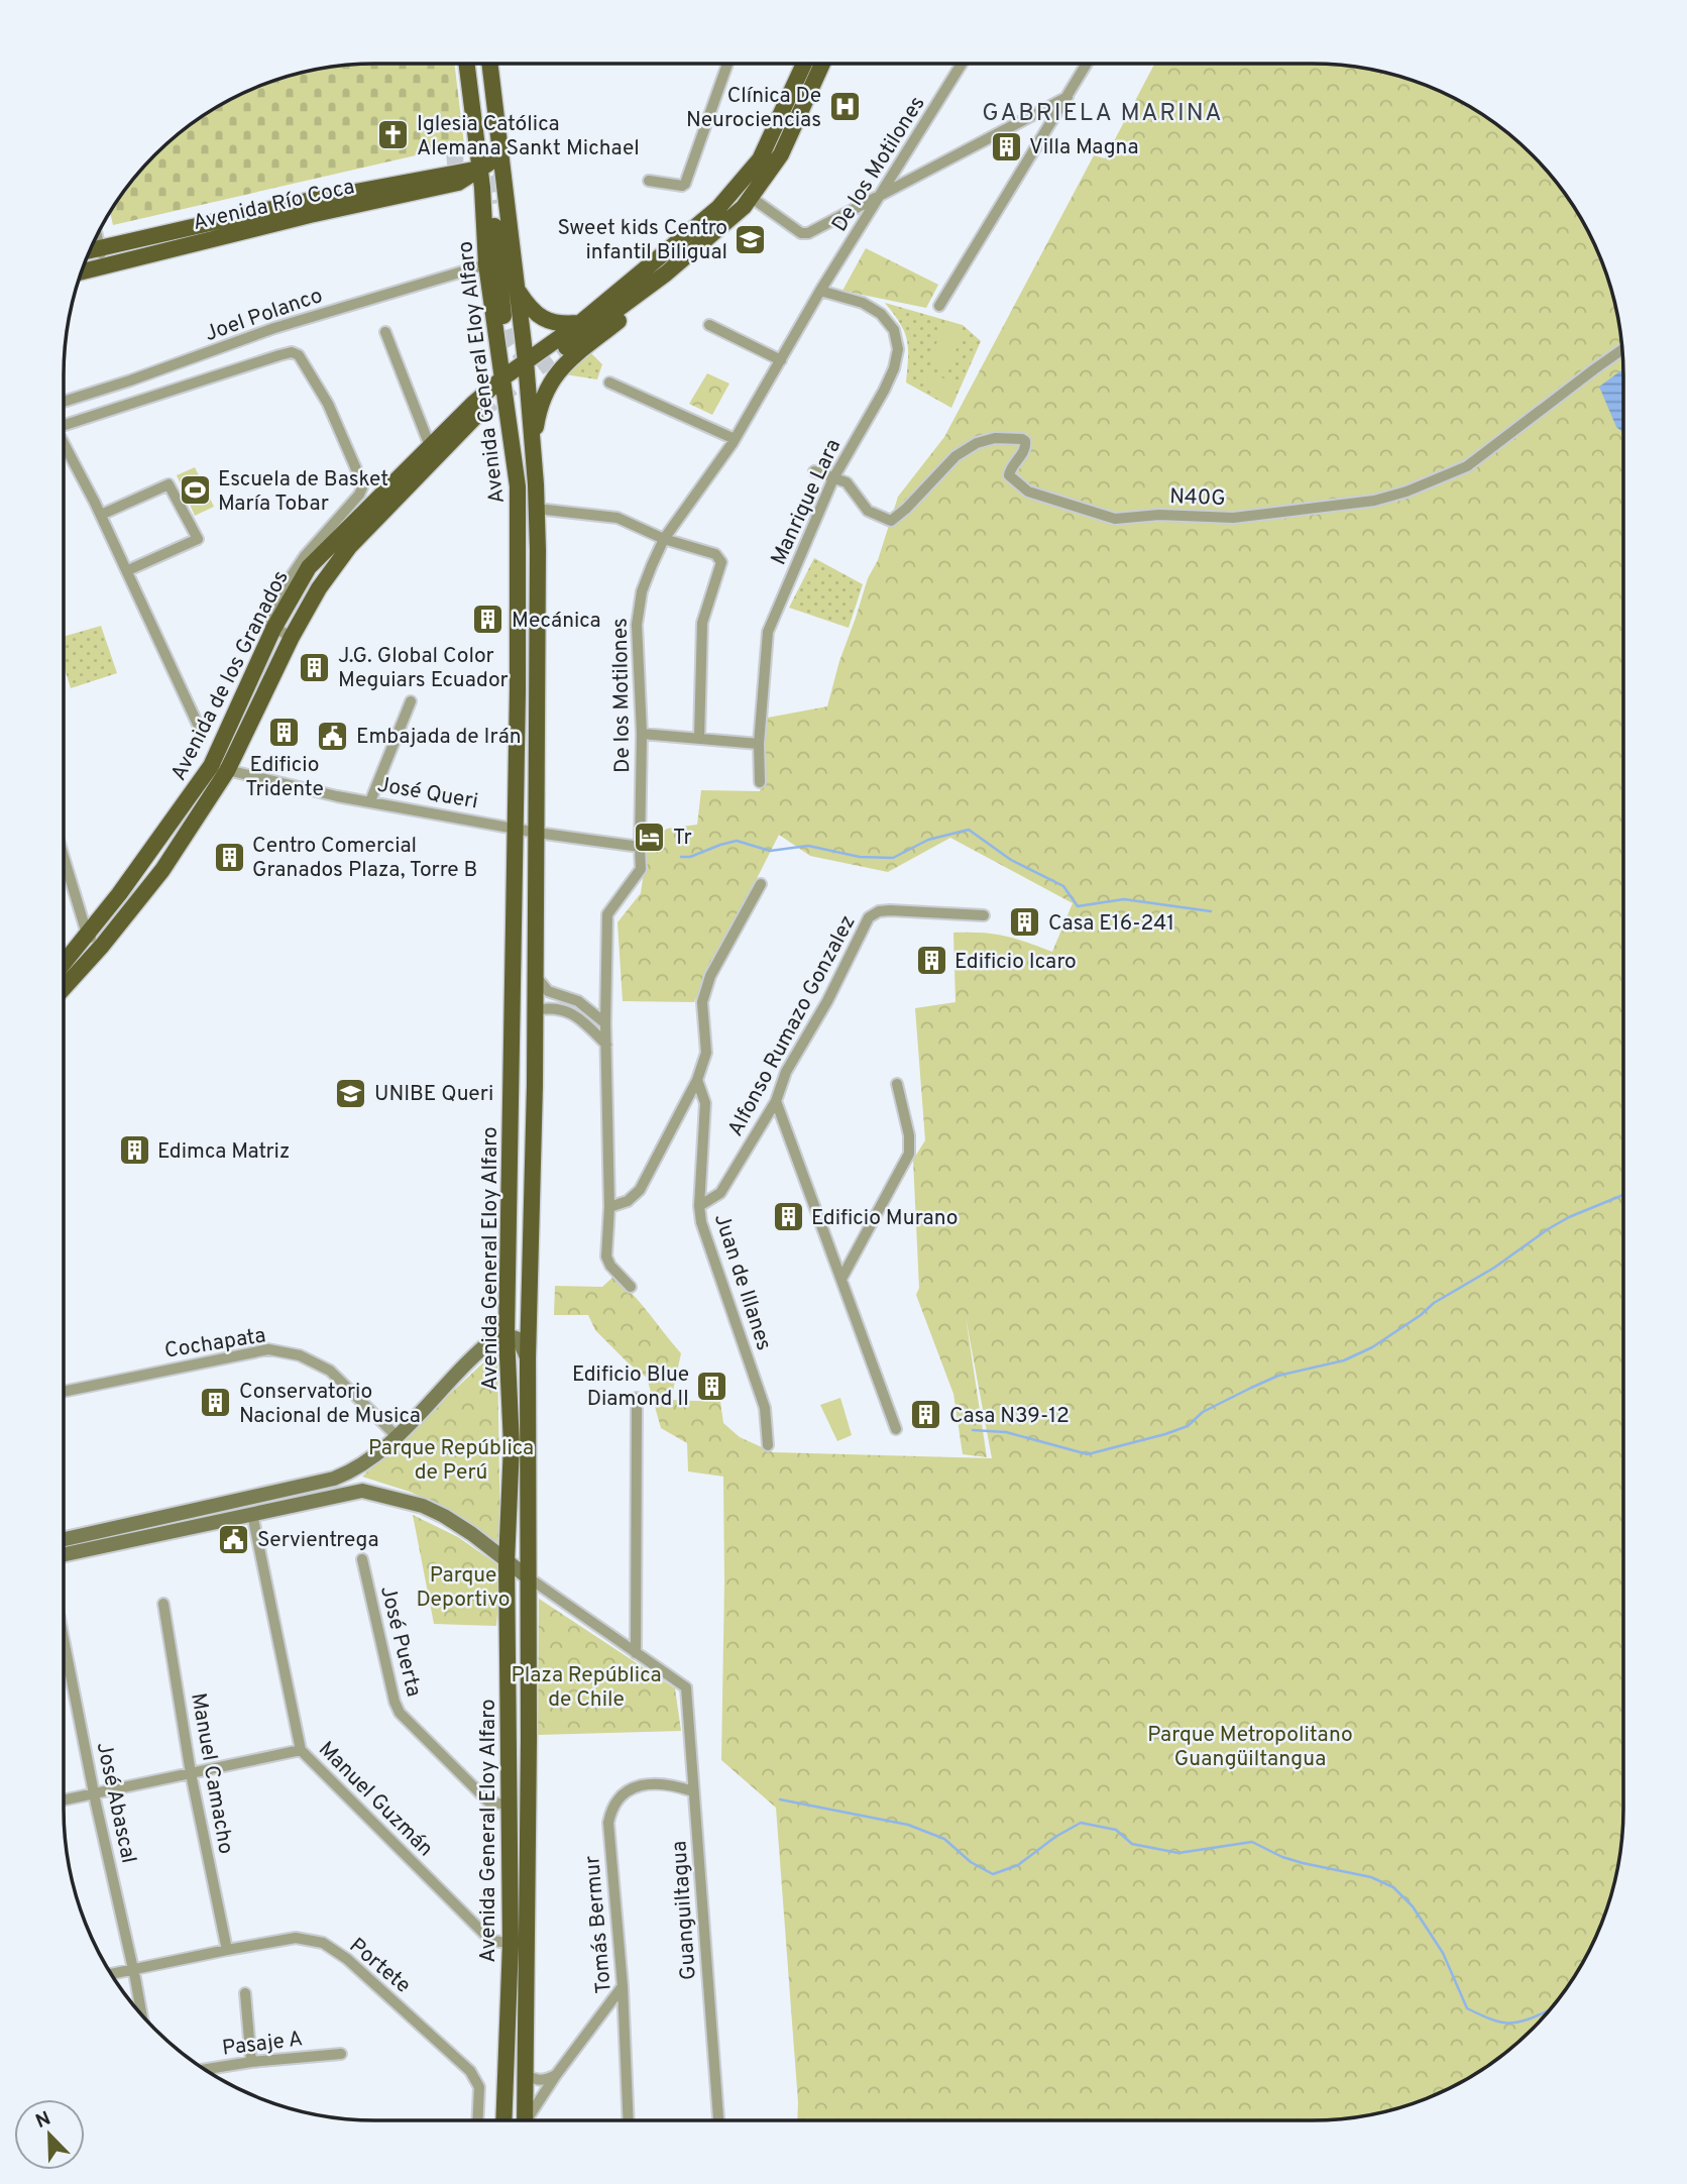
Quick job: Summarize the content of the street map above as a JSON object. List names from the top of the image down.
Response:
{
  "streets": {
    "main road": ["Avenida Río Coca", "Avenida General Eloy Alfaro", "Avenida de los Granados"],
    "street": [
      "De los Motilones",
      "Joel Polanco",
      "N40G",
      "Manrique Lara",
      "José Queri",
      "Alfonso Rumazo Gonzalez",
      "Juan de Illanes",
      "Cochapata",
      "José Puerta",
      "Manuel Camacho",
      "Manuel Guzmán",
      "José Abascal",
      "Guanguiltagua",
      "Tomás Bermur",
      "Portete",
      "Pasaje A"
    ]
  },
  "crossings": [
    ["De los Motilones", "Manrique Lara"],
    ["De los Motilones", "José Queri"],
    ["Avenida Río Coca", "Avenida General Eloy Alfaro"],
    ["Joel Polanco", "Avenida General Eloy Alfaro"],
    ["Avenida General Eloy Alfaro", "Avenida de los Granados"],
    ["Avenida General Eloy Alfaro", "José Queri"],
    ["Avenida General Eloy Alfaro", "José Puerta"],
    ["Avenida General Eloy Alfaro", "Manuel Guzmán"],
    ["N40G", "Manrique Lara"],
    ["Avenida de los Granados", "José Queri"],
    ["Alfonso Rumazo Gonzalez", "Juan de Illanes"],
    ["Manuel Camacho", "Portete"],
    ["José Abascal", "Portete"],
    ["Guanguiltagua", "Tomás Bermur"]
  ],
  "districts": ["GABRIELA MARINA"],
  "parks": [
    "Parque República de Perú",
    "Parque Deportivo",
    "Plaza República de Chile",
    "Parque Metropolitano Guangüiltangua"
  ],
  "places": {
    "hospital": ["Clínica De Neurociencias"],
    "church": ["Iglesia Católica Alemana Sankt Michael"],
    "building": [
      "Villa Magna",
      "Mecánica",
      "J.G. Global Color Meguiars Ecuador",
      "Edificio Tridente",
      "Centro Comercial Granados Plaza, Torre B",
      "Casa E16-241",
      "Edificio Icaro",
      "Edimca Matriz",
      "Edificio Murano",
      "Edificio Blue Diamond II",
      "Conservatorio Nacional de Musica",
      "Casa N39-12"
    ],
    "school or university": ["Sweet kids Centro infantil Biligual", "UNIBE Queri"],
    "sports": ["Escuela de Basket María Tobar"],
    "public building": ["Embajada de Irán", "Servientrega"],
    "hotel": ["Tr"]
  },
  "north": "top left"
}
